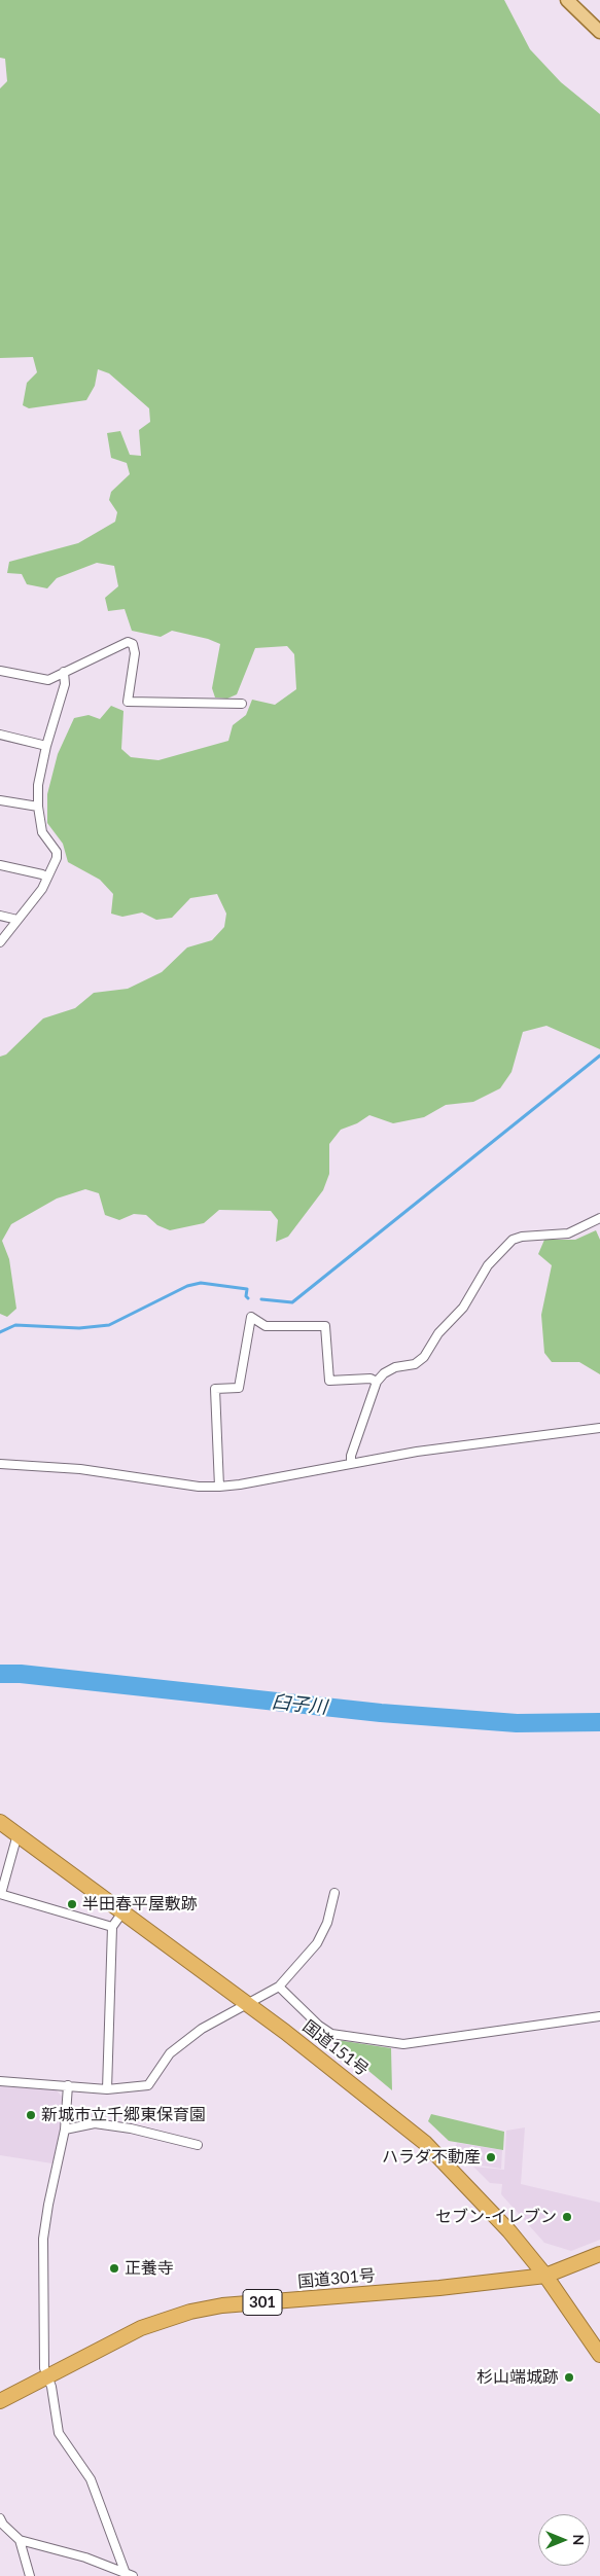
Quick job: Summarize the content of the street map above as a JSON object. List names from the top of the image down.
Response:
{
  "streets": {
    "highway": ["国道151号", "国道301号", "301"]
  },
  "crossings": [
    ["国道151号", "国道301号"]
  ],
  "water": ["臼子川"],
  "places": [
    "半田春平屋敷跡",
    "新城市立千郷東保育園",
    "ハラダ不動産",
    "セブン-イレブン",
    "正養寺",
    "杉山端城跡"
  ],
  "north": "right"
}
